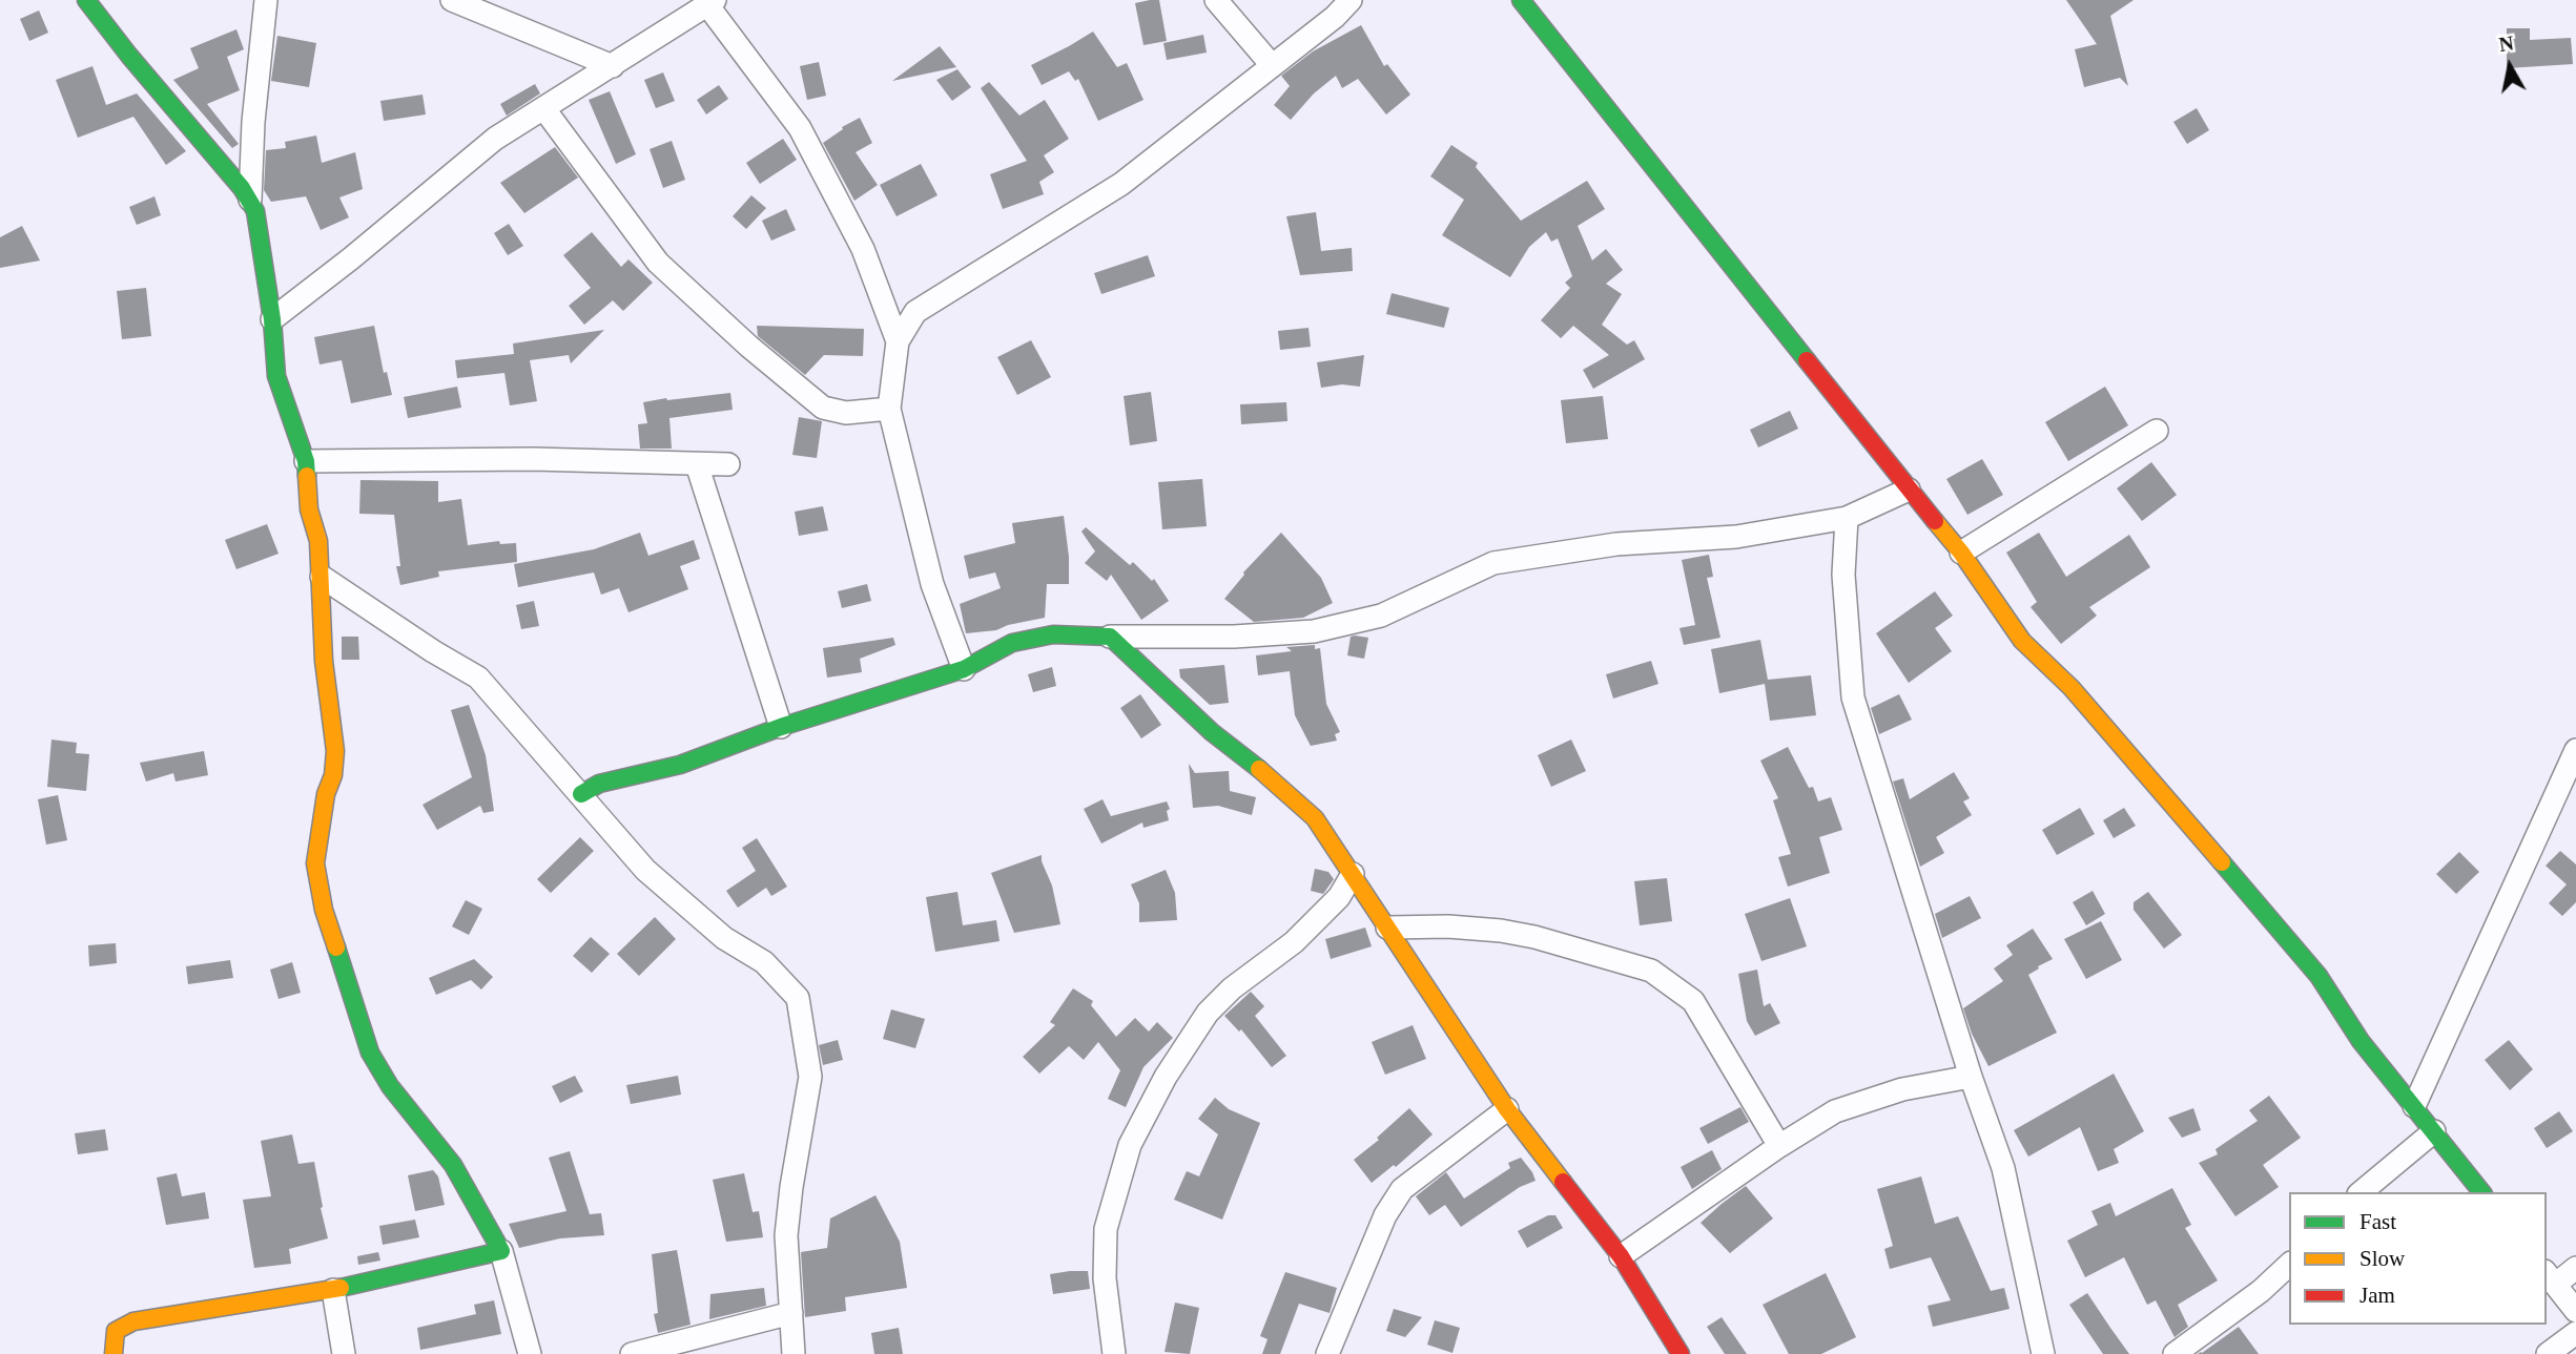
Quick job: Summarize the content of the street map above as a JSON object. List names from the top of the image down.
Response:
{
  "legend": ["Fast", "Slow", "Jam"],
  "north": "top"
}
